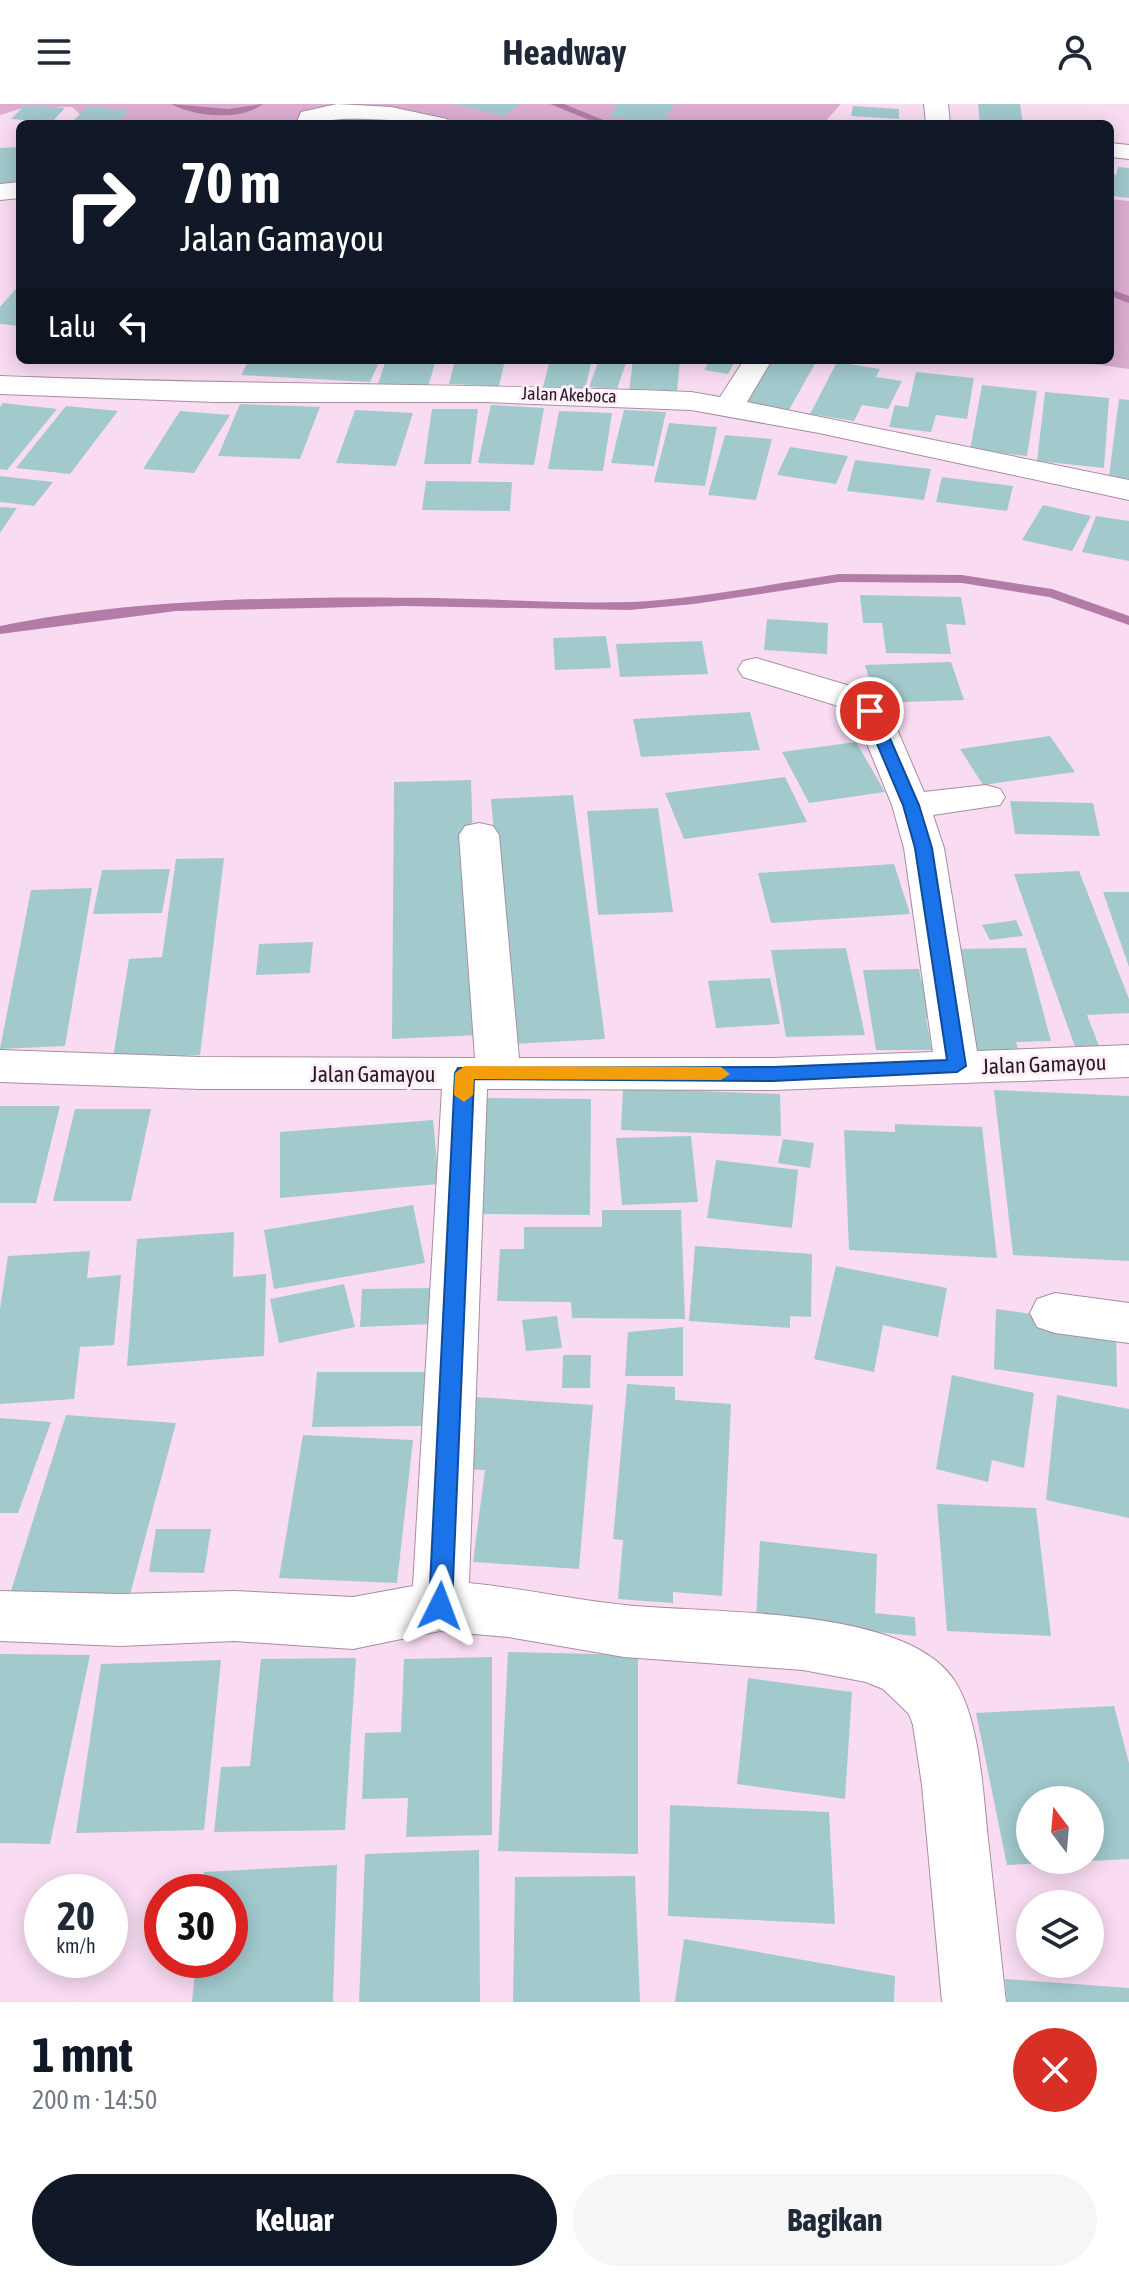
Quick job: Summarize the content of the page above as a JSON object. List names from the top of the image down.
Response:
{
  "streets": {
    "street": ["Jalan Akeboca", "Jalan Gamayou"]
  },
  "north": "top",
  "page": {
    "header": "Headway",
    "turn": ["70 m", "Jalan Gamayou"],
    "then": "Lalu",
    "speed": "20 km/h",
    "limit": "30",
    "heading": ["1 mnt", "200 m · 14:50"],
    "buttons": ["Keluar", "Bagikan"]
  }
}
